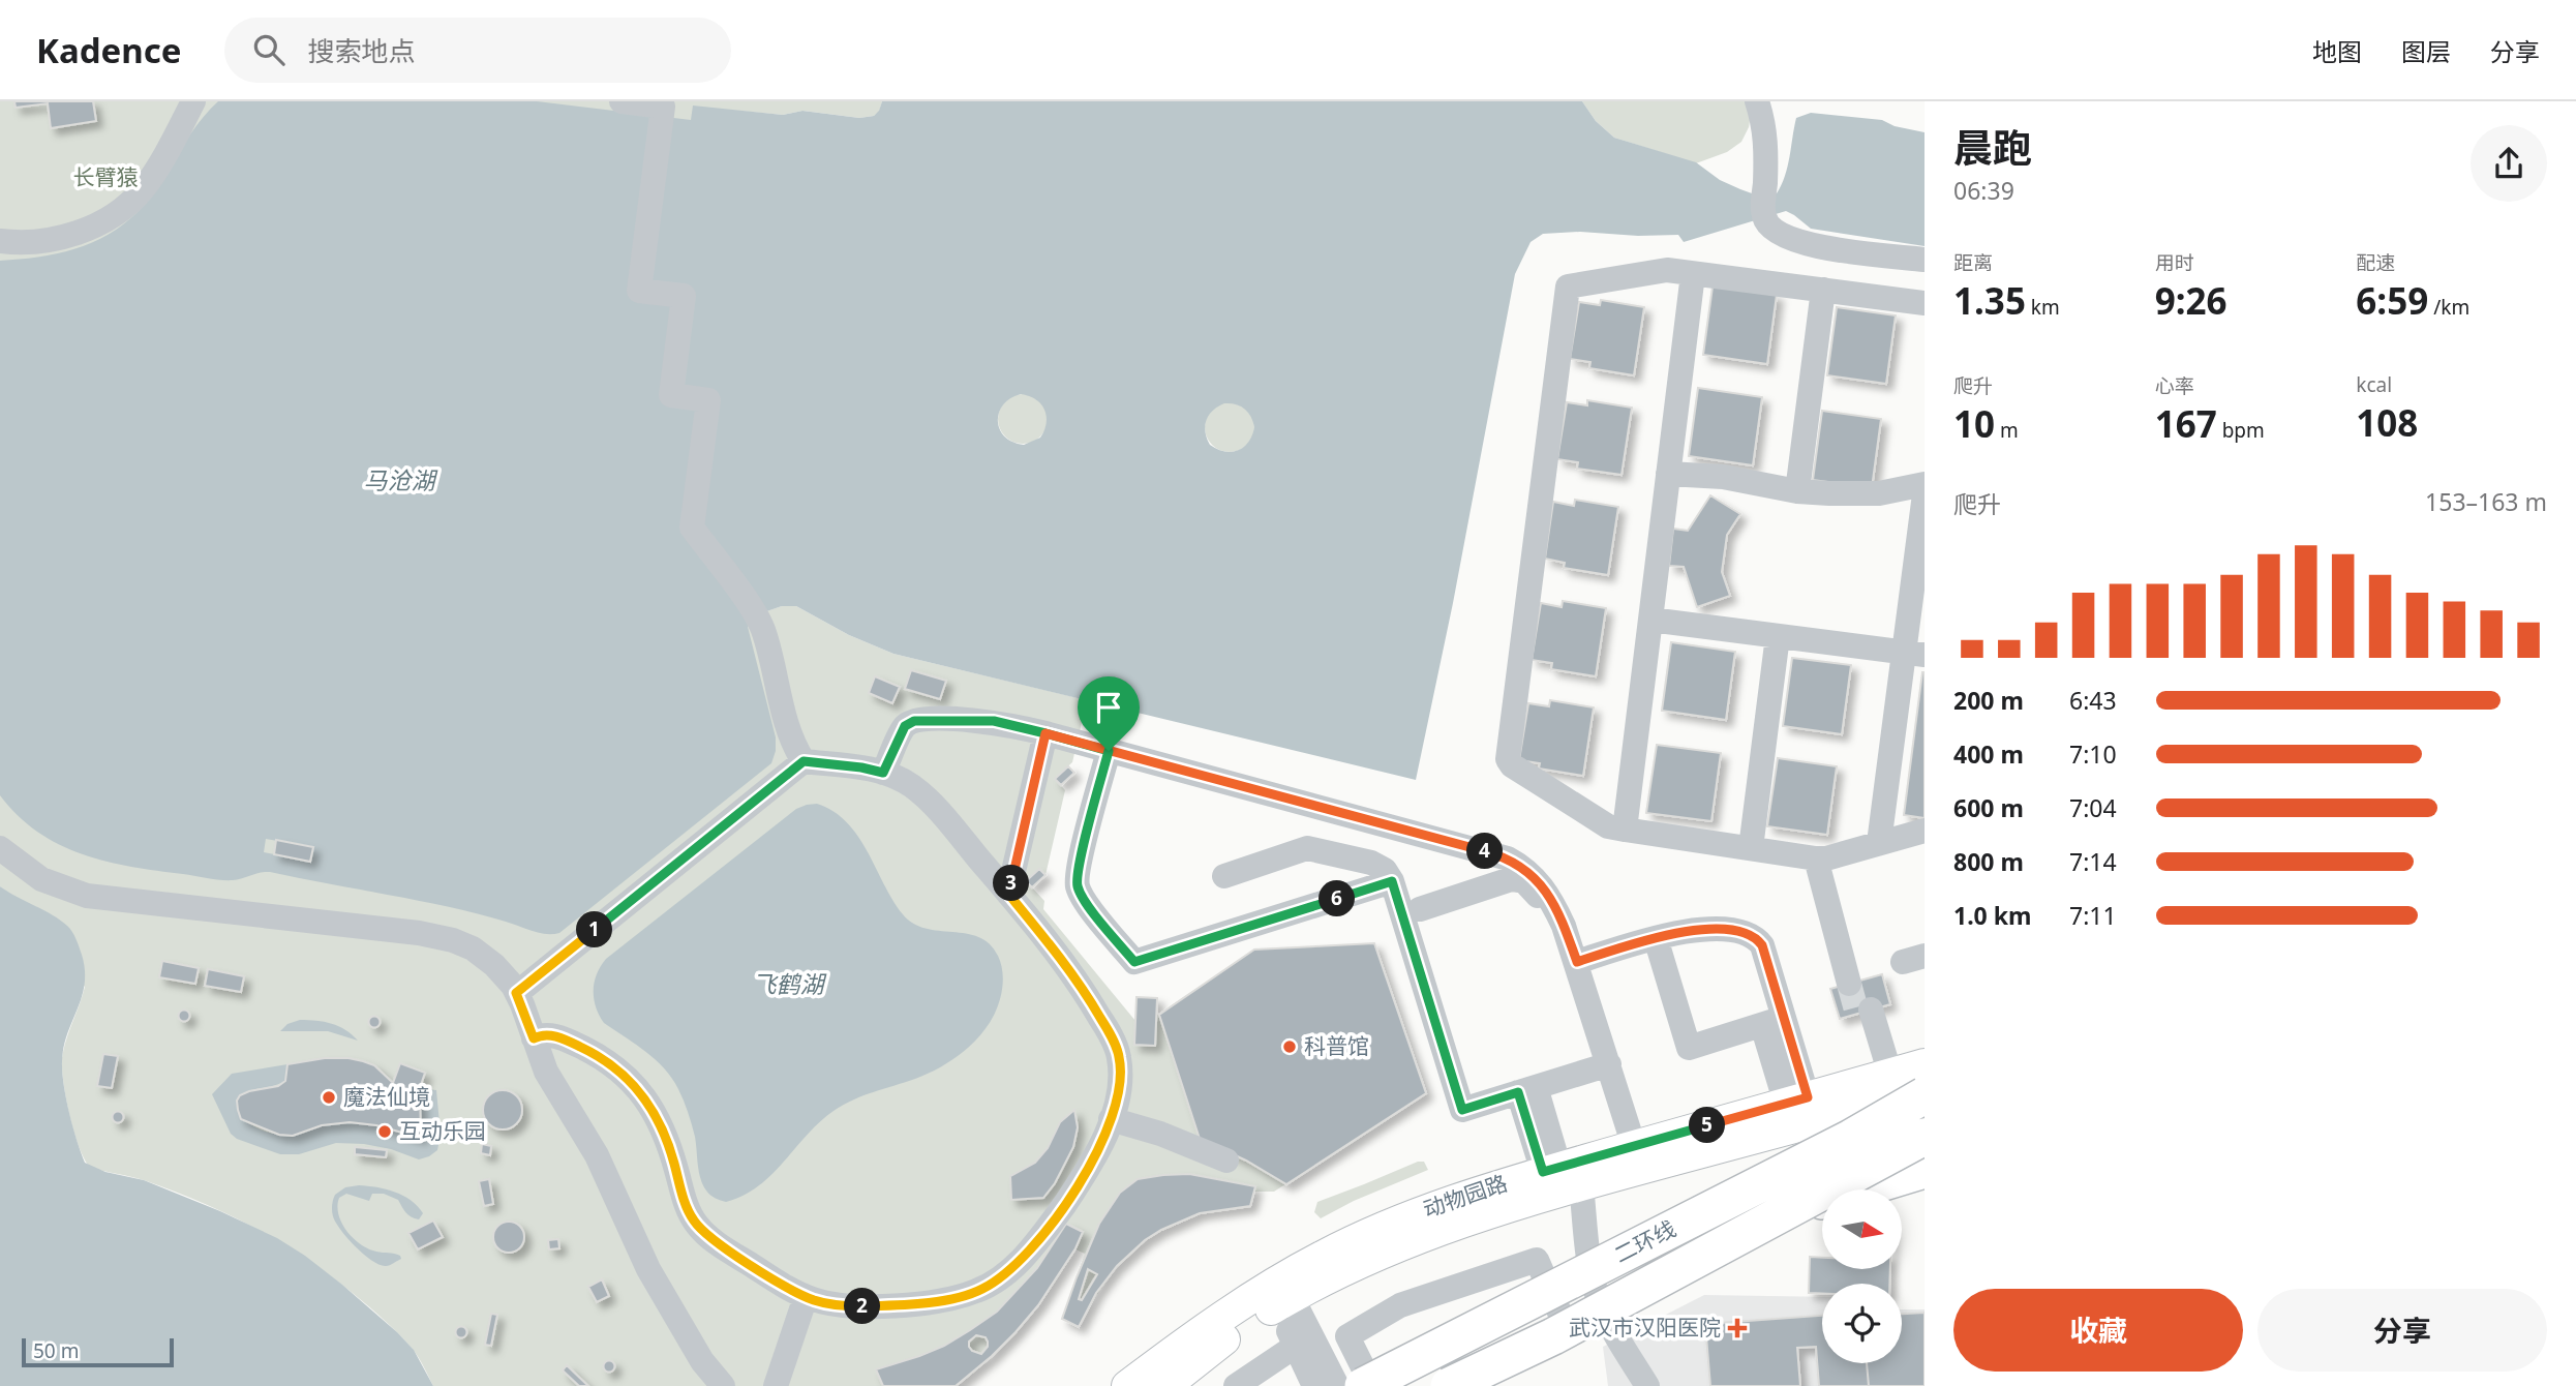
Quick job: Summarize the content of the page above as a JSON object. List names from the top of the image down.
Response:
{
  "streets": {
    "highway": ["二环线"],
    "main road": ["动物园路"]
  },
  "crossings": [
    ["动物园路", "二环线"]
  ],
  "water": ["马沧湖", "飞鹤湖"],
  "parks": ["长臂猿"],
  "places": {
    "other": ["科普馆", "魔法仙境", "互动乐园"],
    "health": ["武汉市汉阳医院"]
  },
  "scale_bar": "50 m",
  "north": "right",
  "page": {
    "header": "Kadence",
    "search": "搜索地点",
    "nav": ["地图", "图层", "分享"],
    "heading": ["晨跑", "06:39"],
    "stats": [
      ["距离", "1.35 km"],
      ["用时", "9:26"],
      ["配速", "6:59 /km"],
      ["爬升", "10 m"],
      ["心率", "167 bpm"],
      ["kcal", "108"]
    ],
    "chart": ["爬升", "153–163 m"],
    "list": [
      {
        "name": "200 m",
        "note": "6:43"
      },
      {
        "name": "400 m",
        "note": "7:10"
      },
      {
        "name": "600 m",
        "note": "7:04"
      },
      {
        "name": "800 m",
        "note": "7:14"
      },
      {
        "name": "1.0 km",
        "note": "7:11"
      }
    ],
    "pins": [
      "4",
      "3",
      "6",
      "1",
      "5",
      "2"
    ],
    "buttons": ["收藏", "分享"],
    "scale": "50 m"
  }
}
